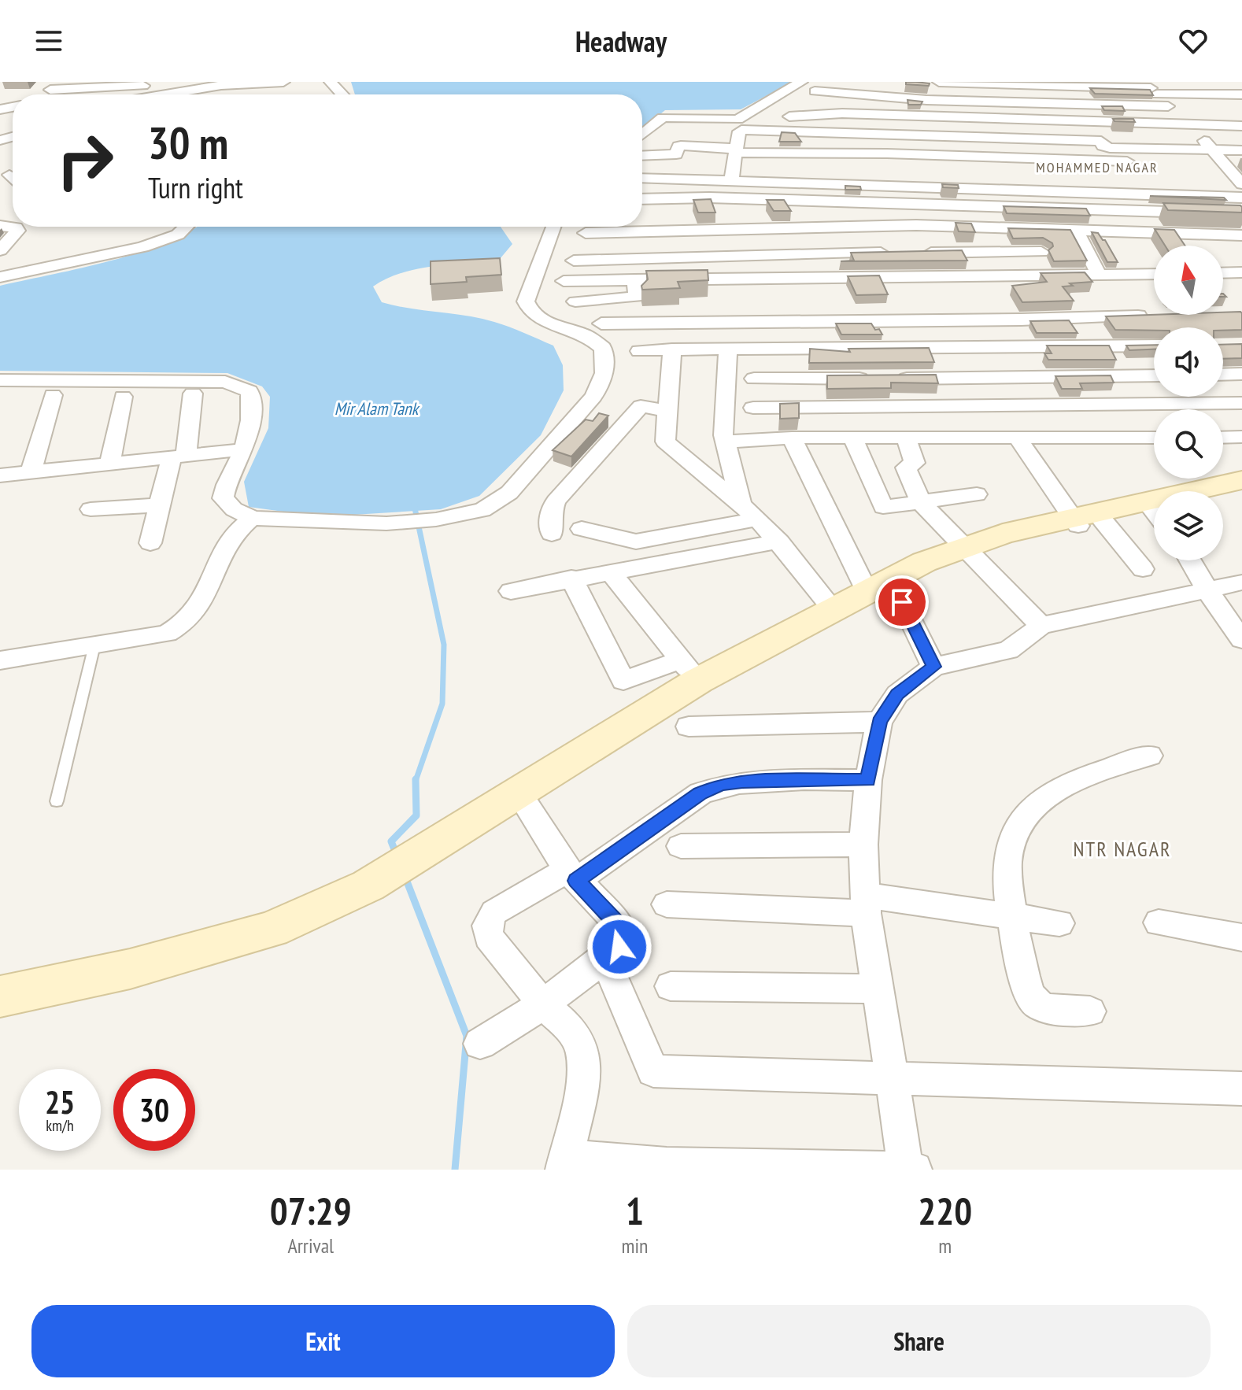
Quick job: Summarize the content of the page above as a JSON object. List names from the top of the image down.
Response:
{
  "districts": ["MOHAMMED NAGAR", "NTR NAGAR"],
  "water": ["Mir Alam Tank"],
  "north": "top",
  "page": {
    "header": "Headway",
    "turn": ["30 m", "Turn right"],
    "speed": "25 km/h",
    "limit": "30",
    "eta": [
      "07:29",
      "Arrival",
      "1",
      "min",
      "220",
      "m"
    ],
    "buttons": ["Exit", "Share"]
  }
}
